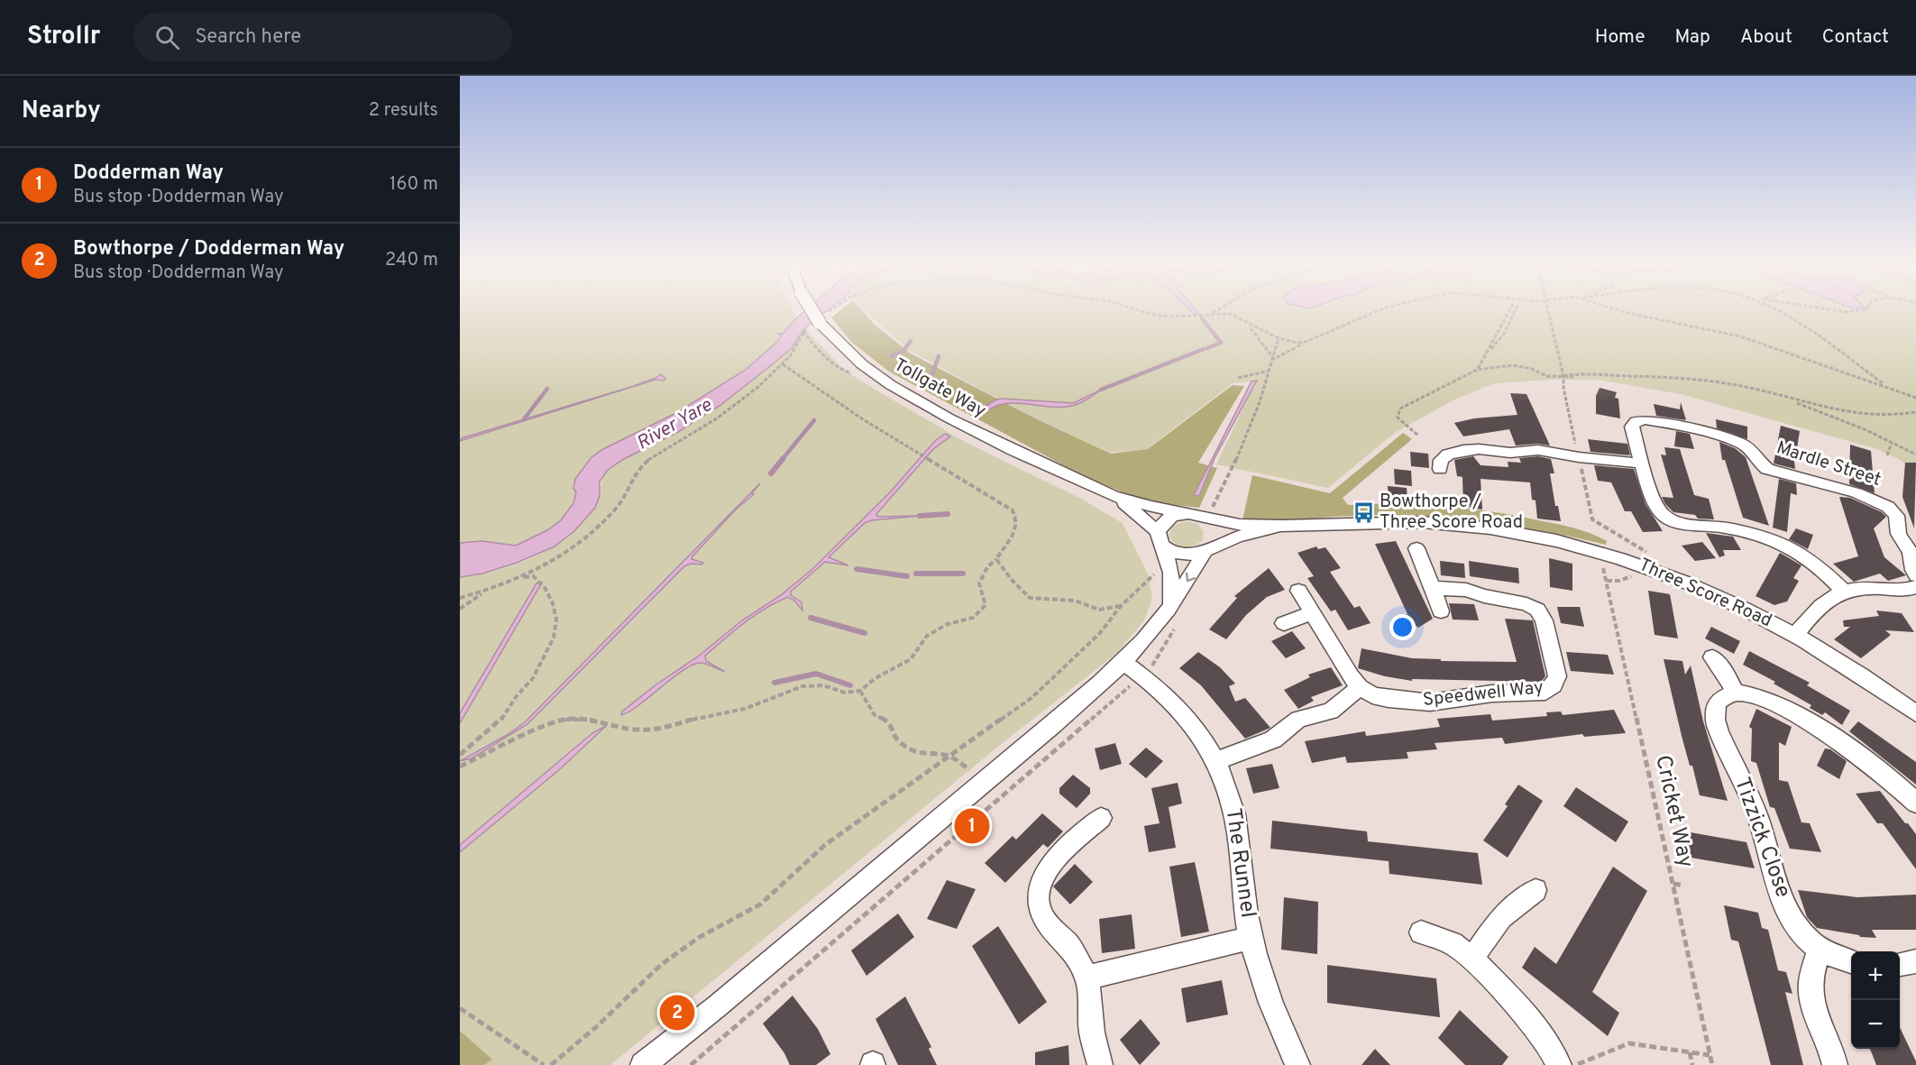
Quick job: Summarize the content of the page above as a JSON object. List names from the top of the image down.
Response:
{
  "streets": {
    "street": [
      "Tollgate Way",
      "Mardle Street",
      "Three Score Road",
      "Speedwell Way",
      "Tizzick Close",
      "The Runnel"
    ],
    "path": ["Cricket Way"]
  },
  "crossings": [
    ["Tollgate Way", "Three Score Road"]
  ],
  "water": ["River Yare"],
  "places": {
    "bus stop": ["Bowthorpe / Three Score Road"]
  },
  "page": {
    "header": "Strollr",
    "search": "Search here",
    "nav": [
      "Home",
      "Map",
      "About",
      "Contact"
    ],
    "heading": ["Nearby", "2 results"],
    "list": [
      {
        "mark": "1",
        "name": "Dodderman Way",
        "note": "Bus stop · Dodderman Way",
        "value": "160 m"
      },
      {
        "mark": "2",
        "name": "Bowthorpe / Dodderman Way",
        "note": "Bus stop · Dodderman Way",
        "value": "240 m"
      }
    ],
    "pins": ["1", "2"],
    "map_buttons": ["+", "−"]
  }
}
